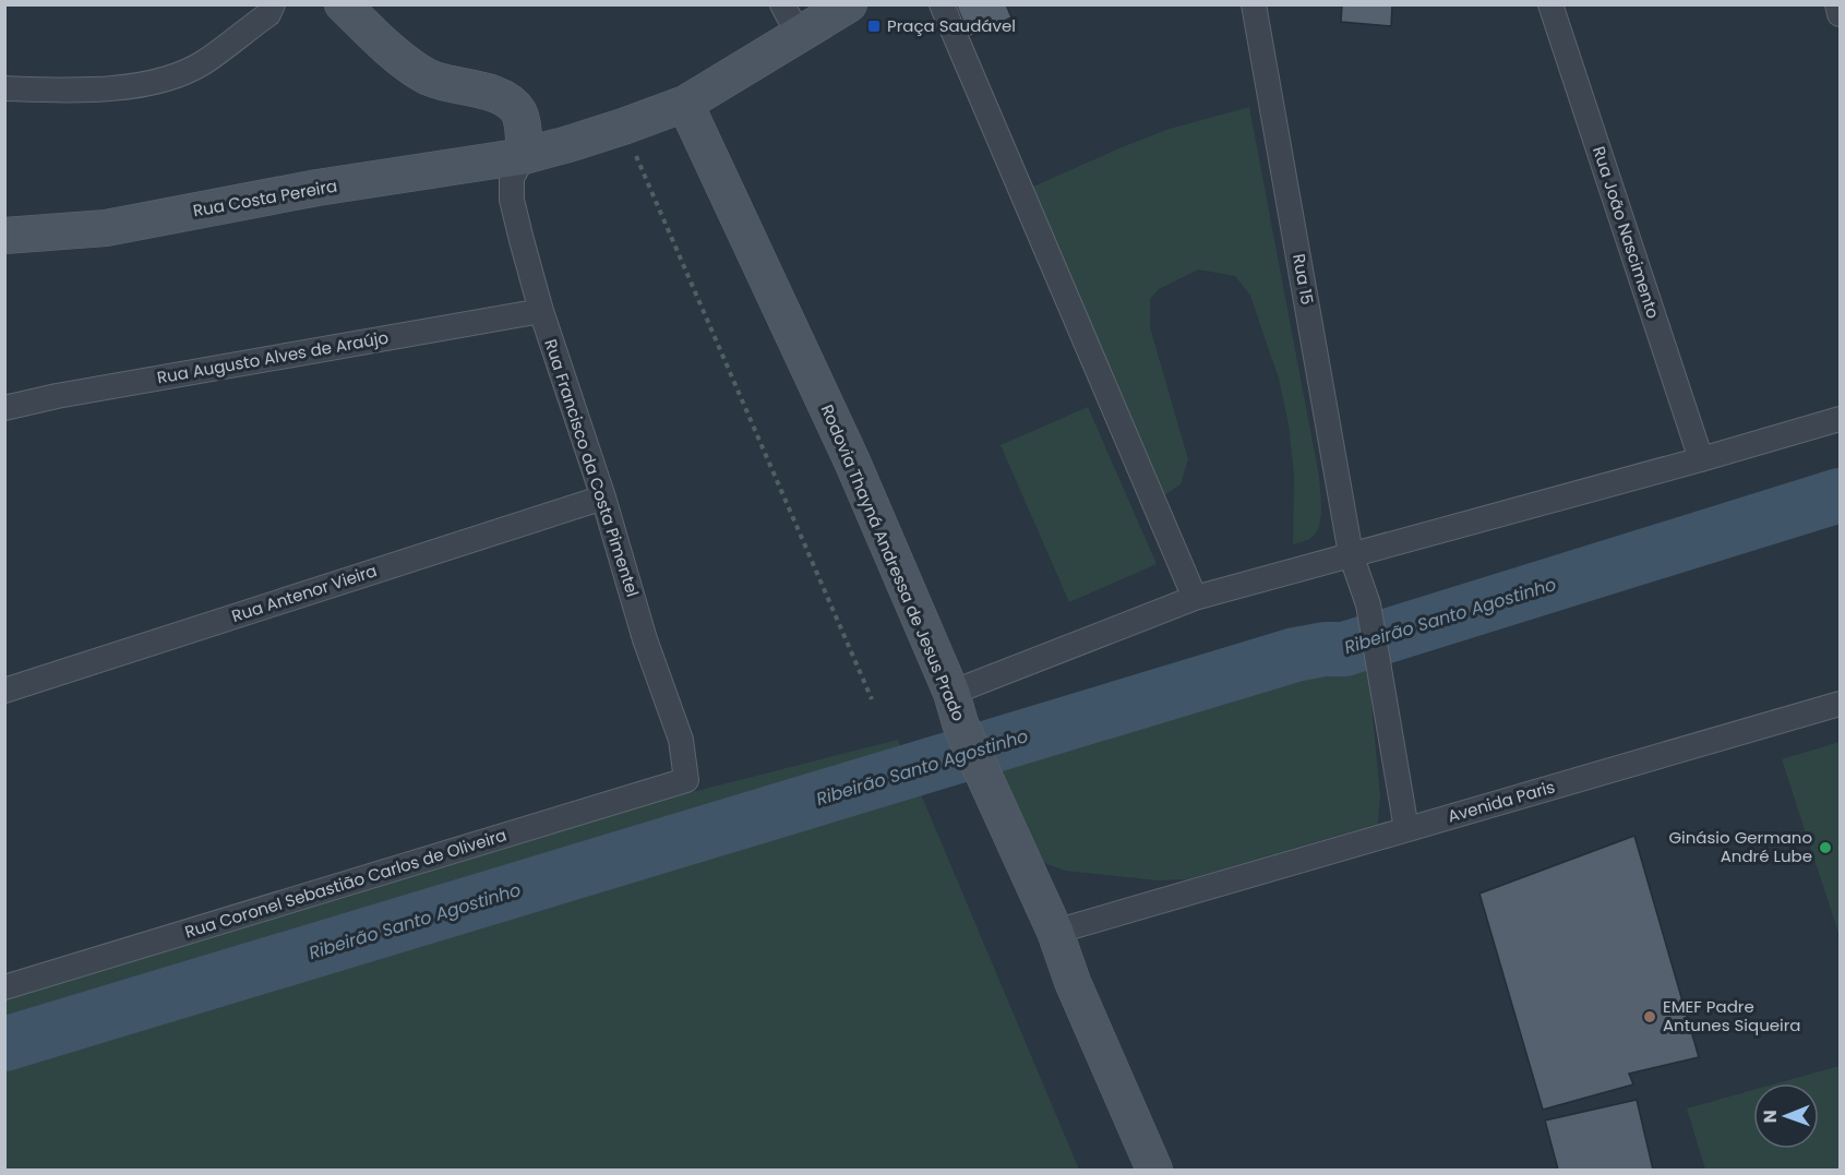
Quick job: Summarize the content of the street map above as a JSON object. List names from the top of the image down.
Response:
{
  "streets": {
    "street": [
      "Rua Costa Pereira",
      "Rua João Nascimento",
      "Rua 15",
      "Rua Augusto Alves de Araújo",
      "Rua Francisco da Costa Pimentel",
      "Rodovia Thayná Andressa de Jesus Prado",
      "Rua Antenor Vieira",
      "Avenida Paris",
      "Rua Coronel Sebastião Carlos de Oliveira"
    ]
  },
  "crossings": [
    ["Rua Costa Pereira", "Rua Francisco da Costa Pimentel"],
    ["Rua Costa Pereira", "Rodovia Thayná Andressa de Jesus Prado"],
    ["Rua 15", "Avenida Paris"],
    ["Rua Augusto Alves de Araújo", "Rua Francisco da Costa Pimentel"],
    ["Rua Francisco da Costa Pimentel", "Rua Antenor Vieira"],
    ["Rua Francisco da Costa Pimentel", "Rua Coronel Sebastião Carlos de Oliveira"],
    ["Rodovia Thayná Andressa de Jesus Prado", "Avenida Paris"]
  ],
  "water": ["Ribeirão Santo Agostinho"],
  "places": {
    "transit": ["Praça Saudável"],
    "other": ["Ginásio Germano André Lube", "EMEF Padre Antunes Siqueira"]
  },
  "north": "left"
}
